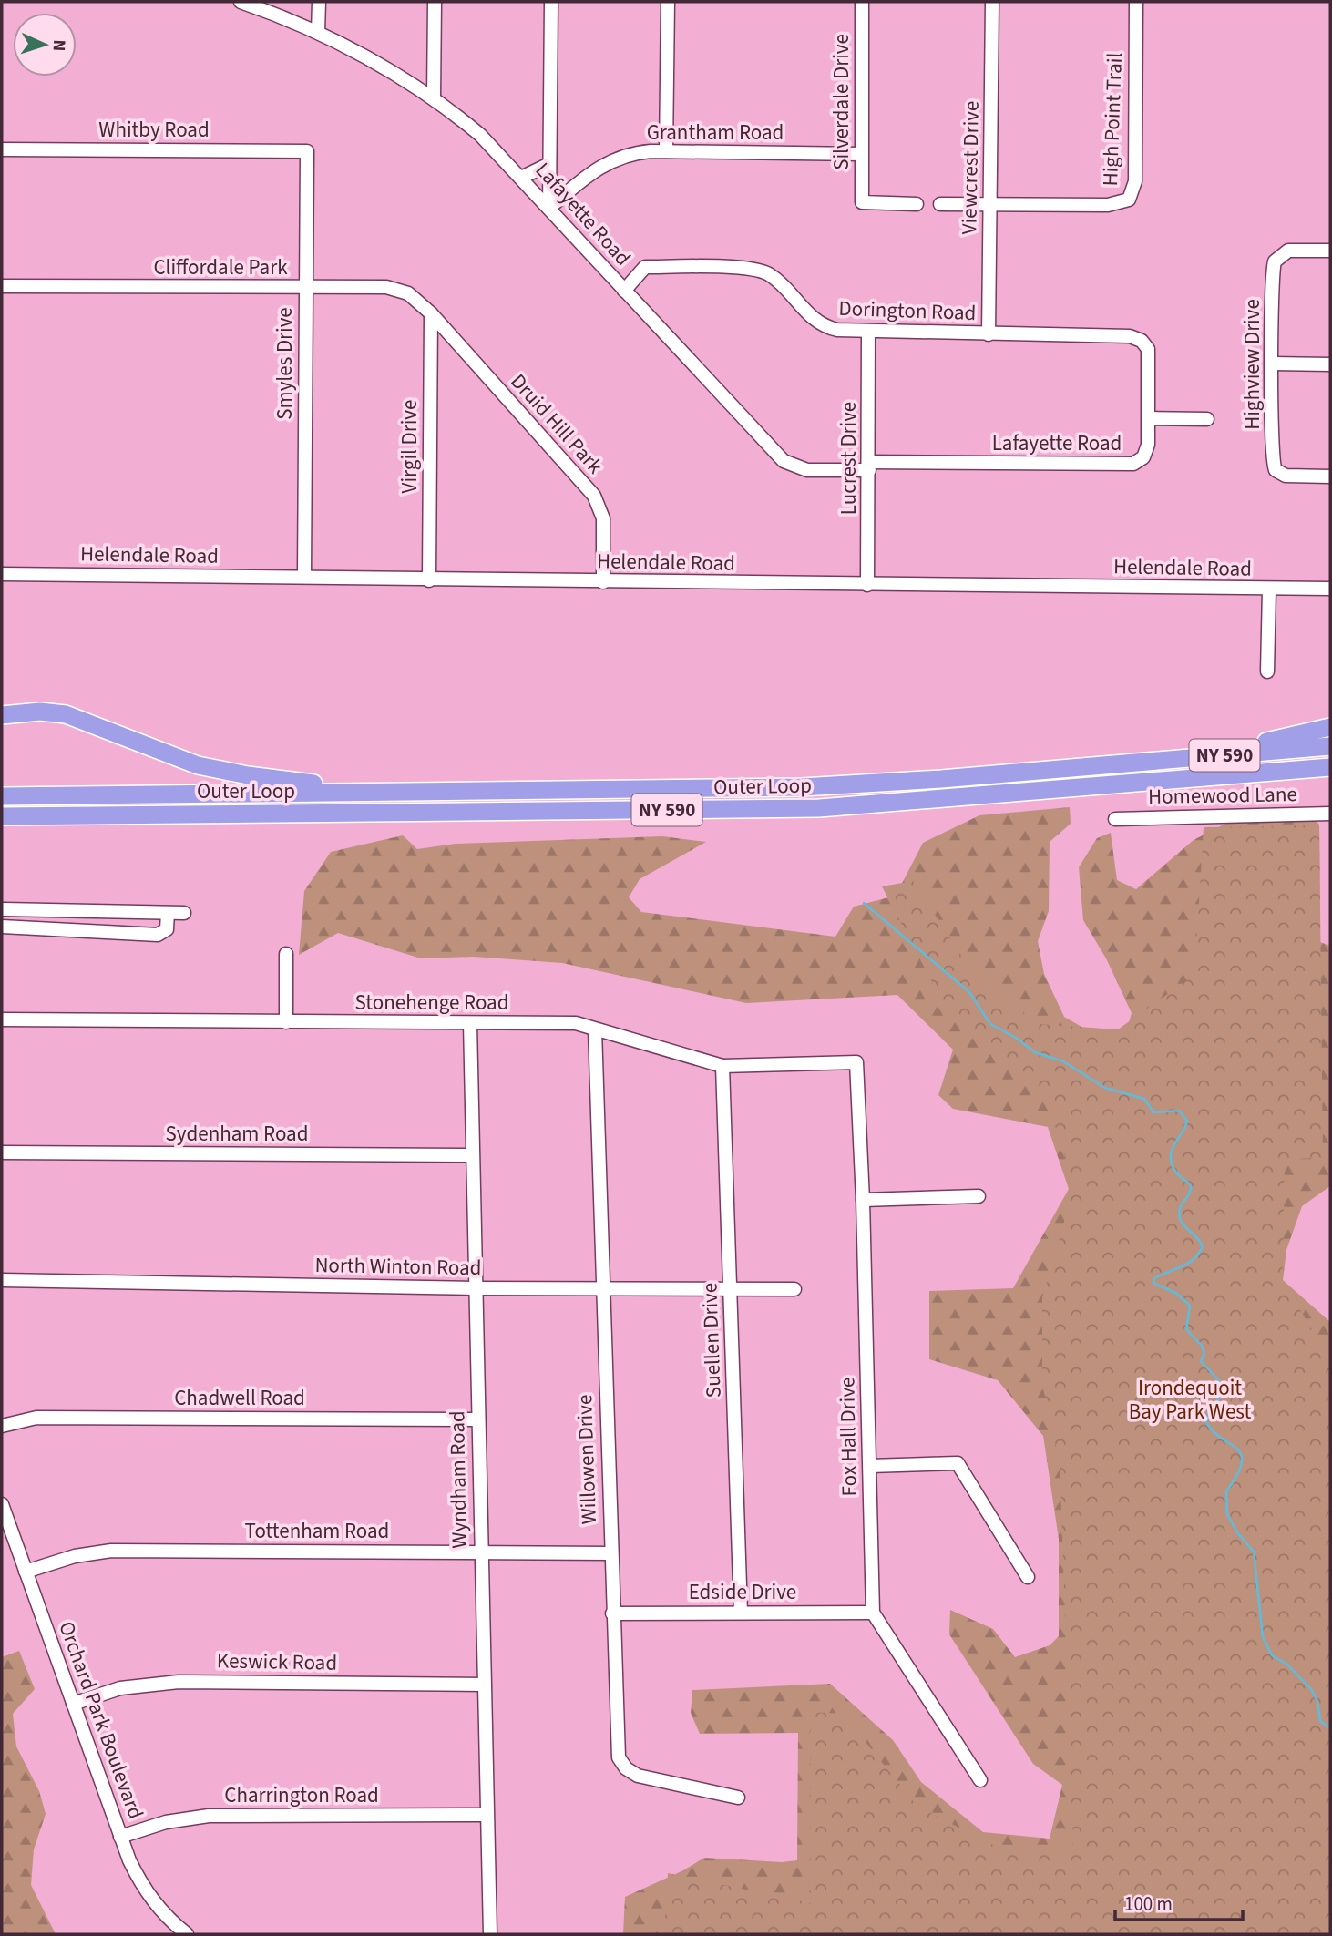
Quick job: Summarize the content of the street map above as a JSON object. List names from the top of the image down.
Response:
{
  "streets": {
    "highway": ["NY 590", "Outer Loop"],
    "street": [
      "Silverdale Drive",
      "High Point Trail",
      "Whitby Road",
      "Grantham Road",
      "Viewcrest Drive",
      "Lafayette Road",
      "Cliffordale Park",
      "Dorington Road",
      "Smyles Drive",
      "Highview Drive",
      "Druid Hill Park",
      "Virgil Drive",
      "Lucrest Drive",
      "Helendale Road",
      "Homewood Lane",
      "Stonehenge Road",
      "Sydenham Road",
      "North Winton Road",
      "Suellen Drive",
      "Chadwell Road",
      "Fox Hall Drive",
      "Willowen Drive",
      "Wyndham Road",
      "Tottenham Road",
      "Edside Drive",
      "Keswick Road",
      "Orchard Park Boulevard",
      "Charrington Road"
    ]
  },
  "crossings": [
    ["Silverdale Drive", "Grantham Road"],
    ["High Point Trail", "Viewcrest Drive"],
    ["Whitby Road", "Smyles Drive"],
    ["Grantham Road", "Lafayette Road"],
    ["Viewcrest Drive", "Dorington Road"],
    ["Lafayette Road", "Dorington Road"],
    ["Lafayette Road", "Lucrest Drive"],
    ["Cliffordale Park", "Smyles Drive"],
    ["Cliffordale Park", "Druid Hill Park"],
    ["Cliffordale Park", "Virgil Drive"],
    ["Dorington Road", "Lucrest Drive"],
    ["Smyles Drive", "Helendale Road"],
    ["Druid Hill Park", "Virgil Drive"],
    ["Druid Hill Park", "Helendale Road"],
    ["Virgil Drive", "Helendale Road"],
    ["Lucrest Drive", "Helendale Road"],
    ["Stonehenge Road", "Suellen Drive"],
    ["Stonehenge Road", "Fox Hall Drive"],
    ["Stonehenge Road", "Willowen Drive"],
    ["Stonehenge Road", "Wyndham Road"],
    ["Sydenham Road", "Wyndham Road"],
    ["North Winton Road", "Suellen Drive"],
    ["North Winton Road", "Willowen Drive"],
    ["North Winton Road", "Wyndham Road"],
    ["Suellen Drive", "Edside Drive"],
    ["Chadwell Road", "Wyndham Road"],
    ["Fox Hall Drive", "Edside Drive"],
    ["Willowen Drive", "Tottenham Road"],
    ["Willowen Drive", "Edside Drive"],
    ["Wyndham Road", "Tottenham Road"],
    ["Wyndham Road", "Keswick Road"],
    ["Wyndham Road", "Charrington Road"],
    ["Tottenham Road", "Orchard Park Boulevard"],
    ["Keswick Road", "Orchard Park Boulevard"],
    ["Orchard Park Boulevard", "Charrington Road"]
  ],
  "parks": ["Irondequoit Bay Park West"],
  "scale_bar": "100 m",
  "north": "right"
}
